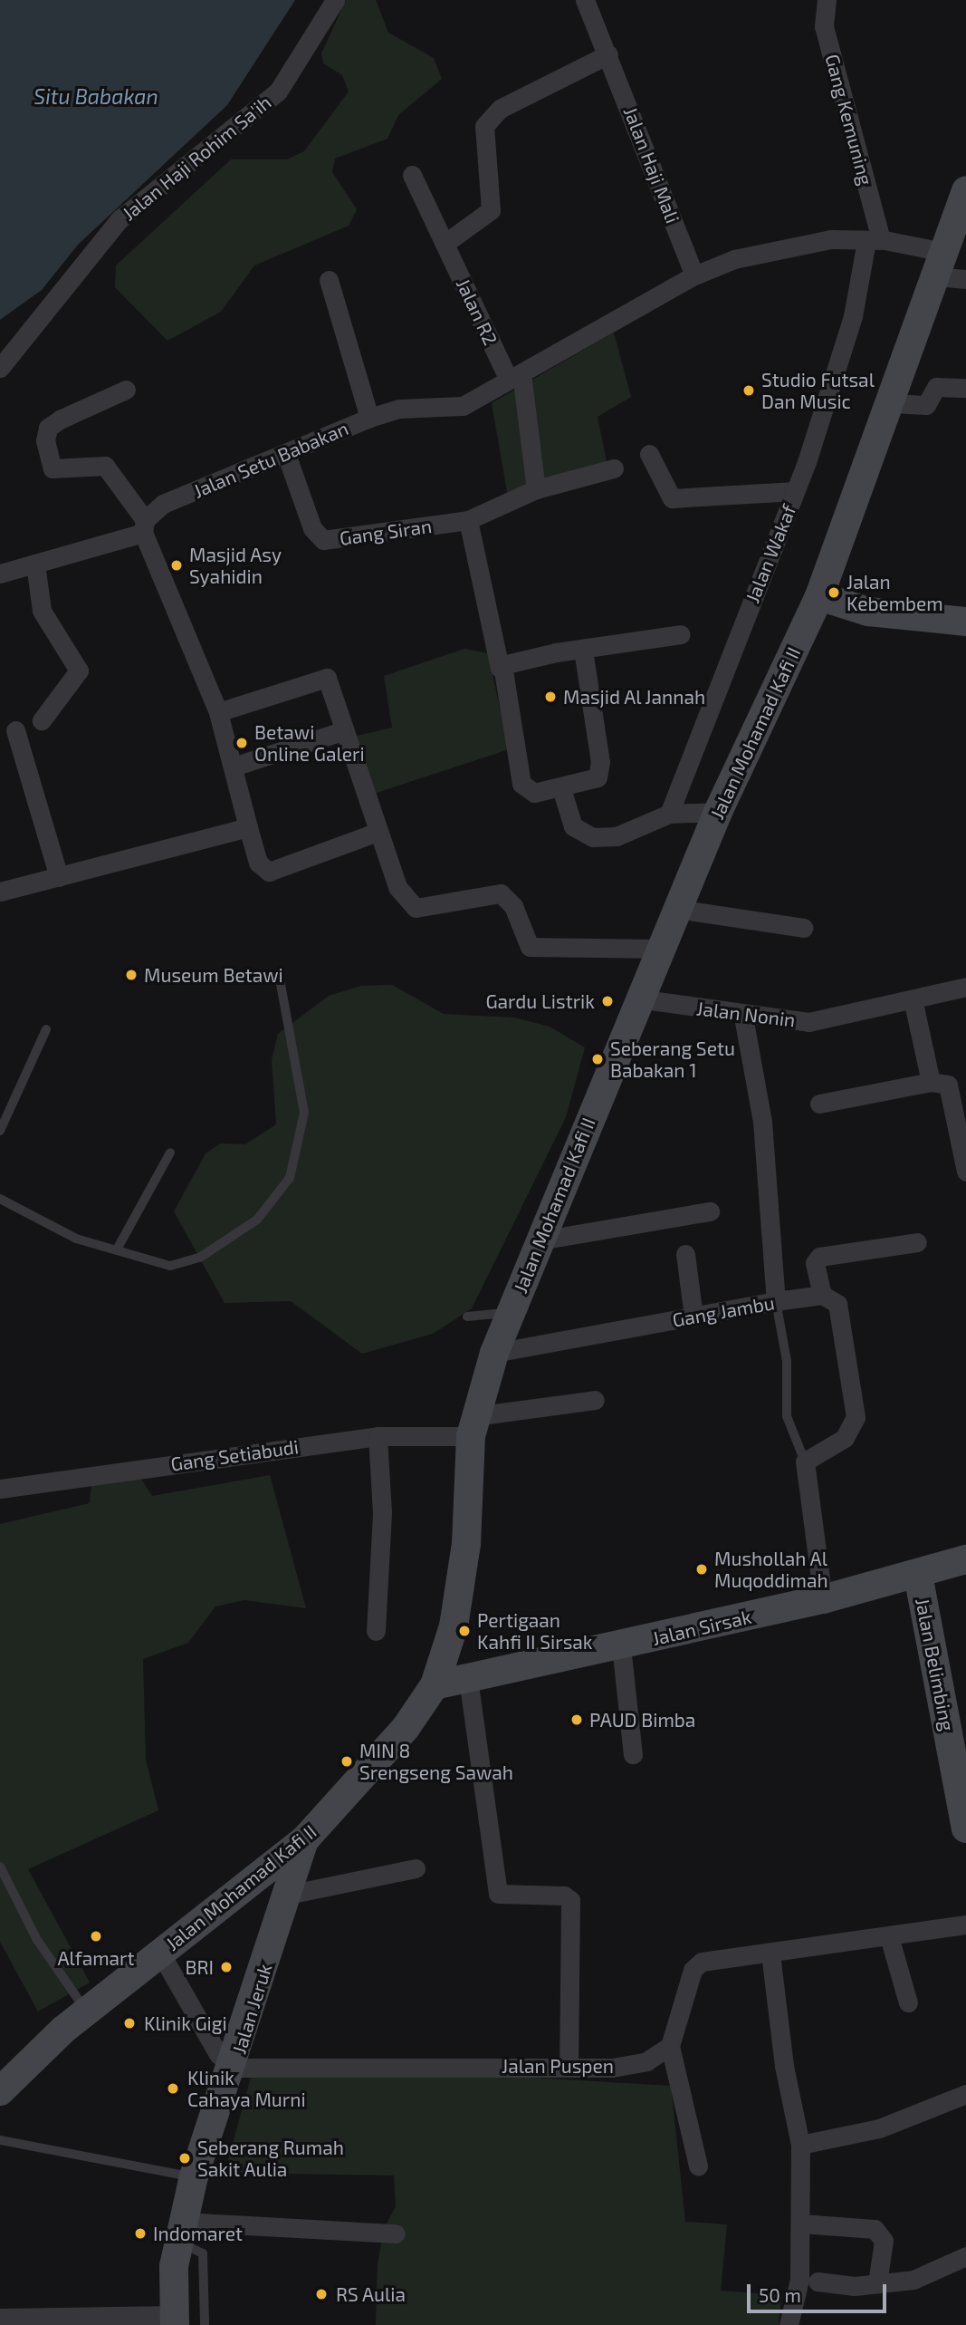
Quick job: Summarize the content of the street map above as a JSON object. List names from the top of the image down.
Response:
{
  "streets": {
    "main road": [
      "Jalan Mohamad Kafi II",
      "Jalan Sirsak",
      "Jalan Belimbing",
      "Jalan Jeruk"
    ],
    "street": [
      "Gang Kemuning",
      "Jalan Haji Rohim Sa'ih",
      "Jalan Haji Mali",
      "Jalan R2",
      "Jalan Setu Babakan",
      "Gang Siran",
      "Jalan Wakaf",
      "Jalan Nonin",
      "Gang Jambu",
      "Gang Setiabudi",
      "Jalan Puspen"
    ]
  },
  "crossings": [
    ["Gang Kemuning", "Jalan Setu Babakan"],
    ["Gang Kemuning", "Jalan Wakaf"],
    ["Jalan Haji Mali", "Jalan Setu Babakan"],
    ["Jalan R2", "Jalan Setu Babakan"],
    ["Jalan Setu Babakan", "Gang Siran"],
    ["Jalan Setu Babakan", "Jalan Wakaf"],
    ["Jalan Setu Babakan", "Jalan Mohamad Kafi II"],
    ["Jalan Mohamad Kafi II", "Jalan Nonin"],
    ["Jalan Mohamad Kafi II", "Gang Jambu"],
    ["Jalan Mohamad Kafi II", "Gang Setiabudi"],
    ["Jalan Mohamad Kafi II", "Jalan Sirsak"],
    ["Jalan Mohamad Kafi II", "Jalan Jeruk"],
    ["Jalan Sirsak", "Jalan Belimbing"],
    ["Jalan Jeruk", "Jalan Puspen"]
  ],
  "water": ["Situ Babakan"],
  "places": [
    "Studio Futsal Dan Music",
    "Masjid Asy Syahidin",
    "Jalan Kebembem",
    "Masjid Al Jannah",
    "Betawi Online Galeri",
    "Museum Betawi",
    "Gardu Listrik",
    "Seberang Setu Babakan 1",
    "Mushollah Al Muqoddimah",
    "Pertigaan Kahfi II Sirsak",
    "PAUD Bimba",
    "MIN 8 Srengseng Sawah",
    "Alfamart",
    "BRI",
    "Klinik Gigi",
    "Klinik Cahaya Murni",
    "Seberang Rumah Sakit Aulia",
    "Indomaret",
    "RS Aulia"
  ],
  "scale_bar": "50 m"
}
